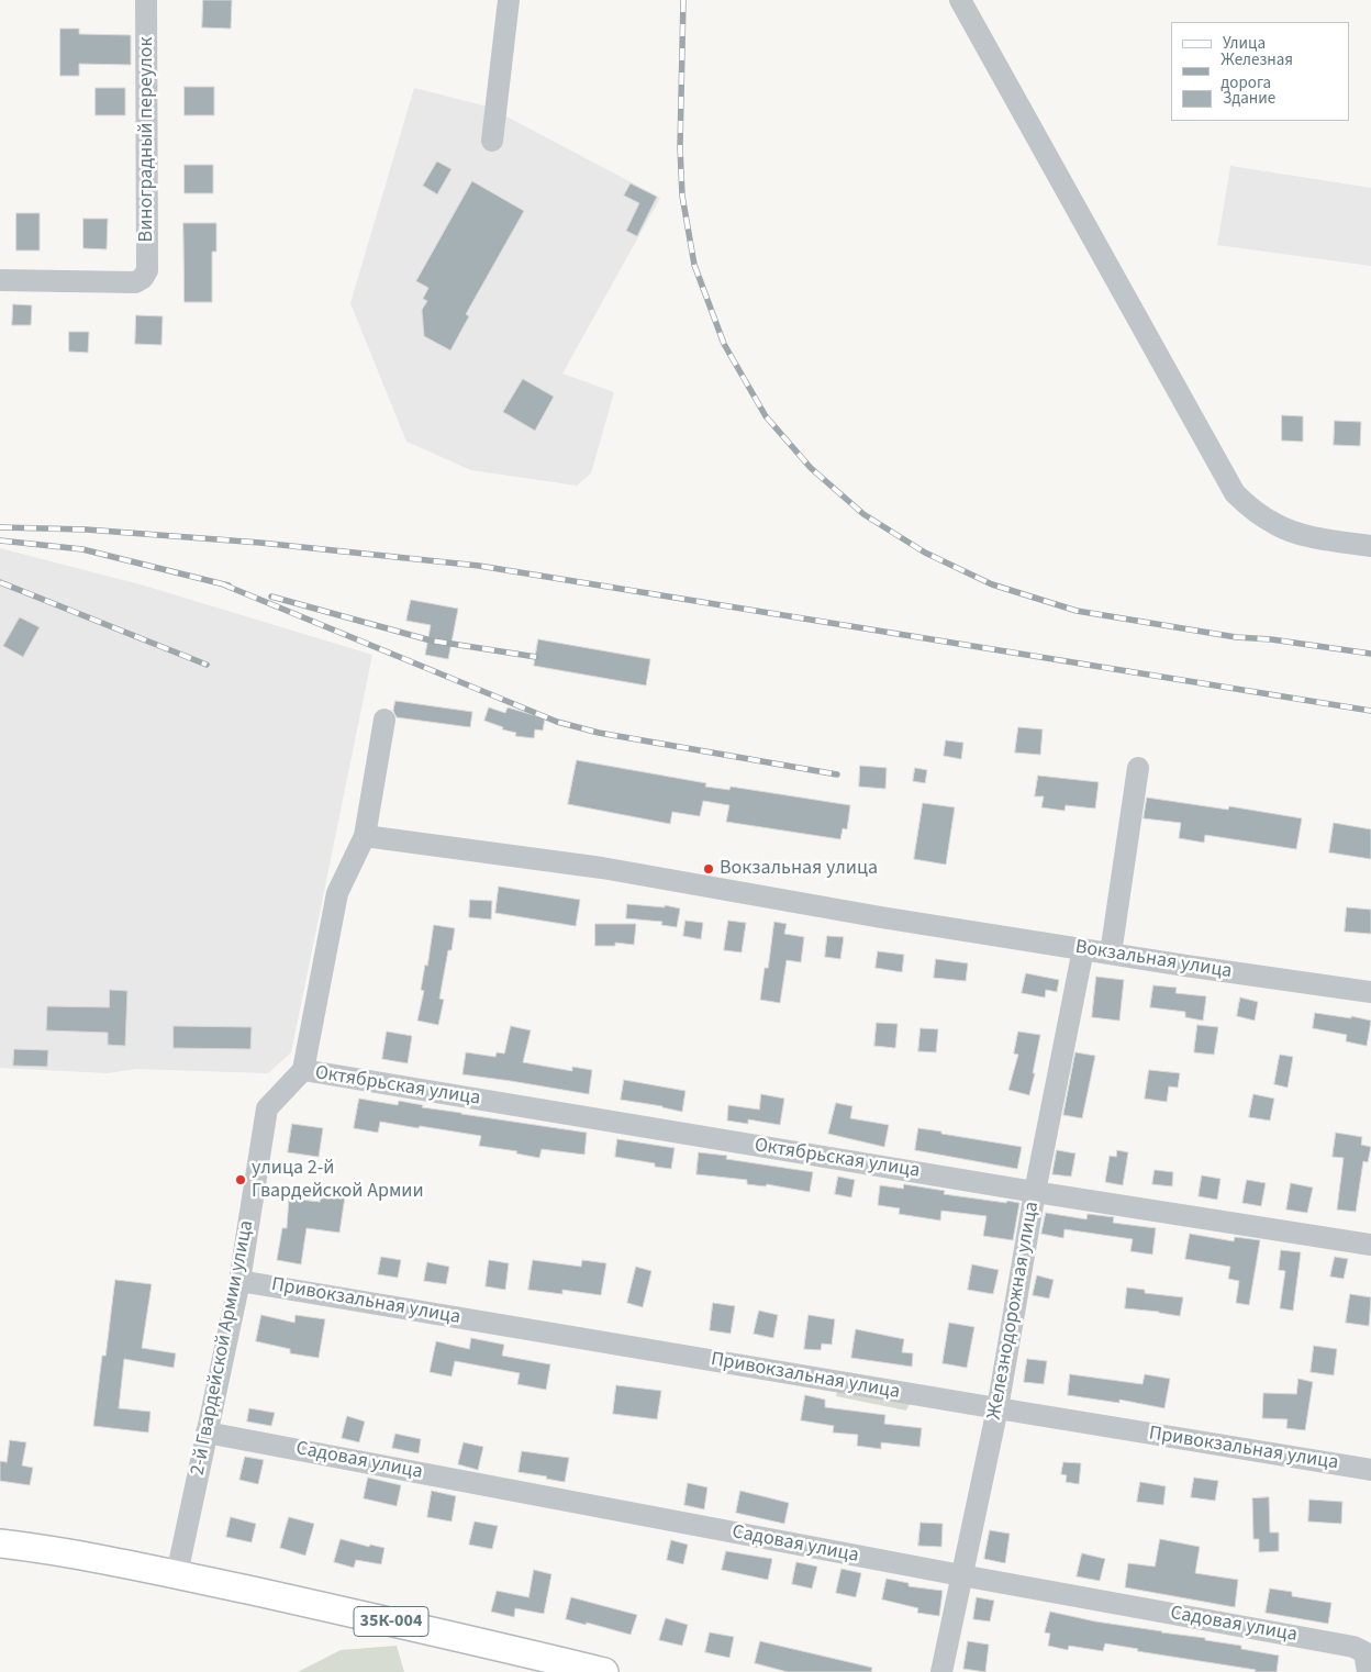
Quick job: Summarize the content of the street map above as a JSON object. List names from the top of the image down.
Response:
{
  "streets": {
    "main road": ["35К-004"],
    "street": [
      "Виноградный переулок",
      "Вокзальная улица",
      "Октябрьская улица",
      "Привокзальная улица",
      "Железнодорожная улица",
      "2-й Гвардейской Армии улица",
      "Садовая улица"
    ]
  },
  "crossings": [
    ["Вокзальная улица", "Железнодорожная улица"],
    ["Октябрьская улица", "Железнодорожная улица"],
    ["Октябрьская улица", "2-й Гвардейской Армии улица"],
    ["Привокзальная улица", "Железнодорожная улица"],
    ["Привокзальная улица", "2-й Гвардейской Армии улица"],
    ["Железнодорожная улица", "Садовая улица"],
    ["2-й Гвардейской Армии улица", "Садовая улица"],
    ["2-й Гвардейской Армии улица", "35К-004"]
  ],
  "places": ["Вокзальная улица", "улица 2-й Гвардейской Армии"],
  "legend": ["Улица", "Железная дорога", "Здание"]
}
